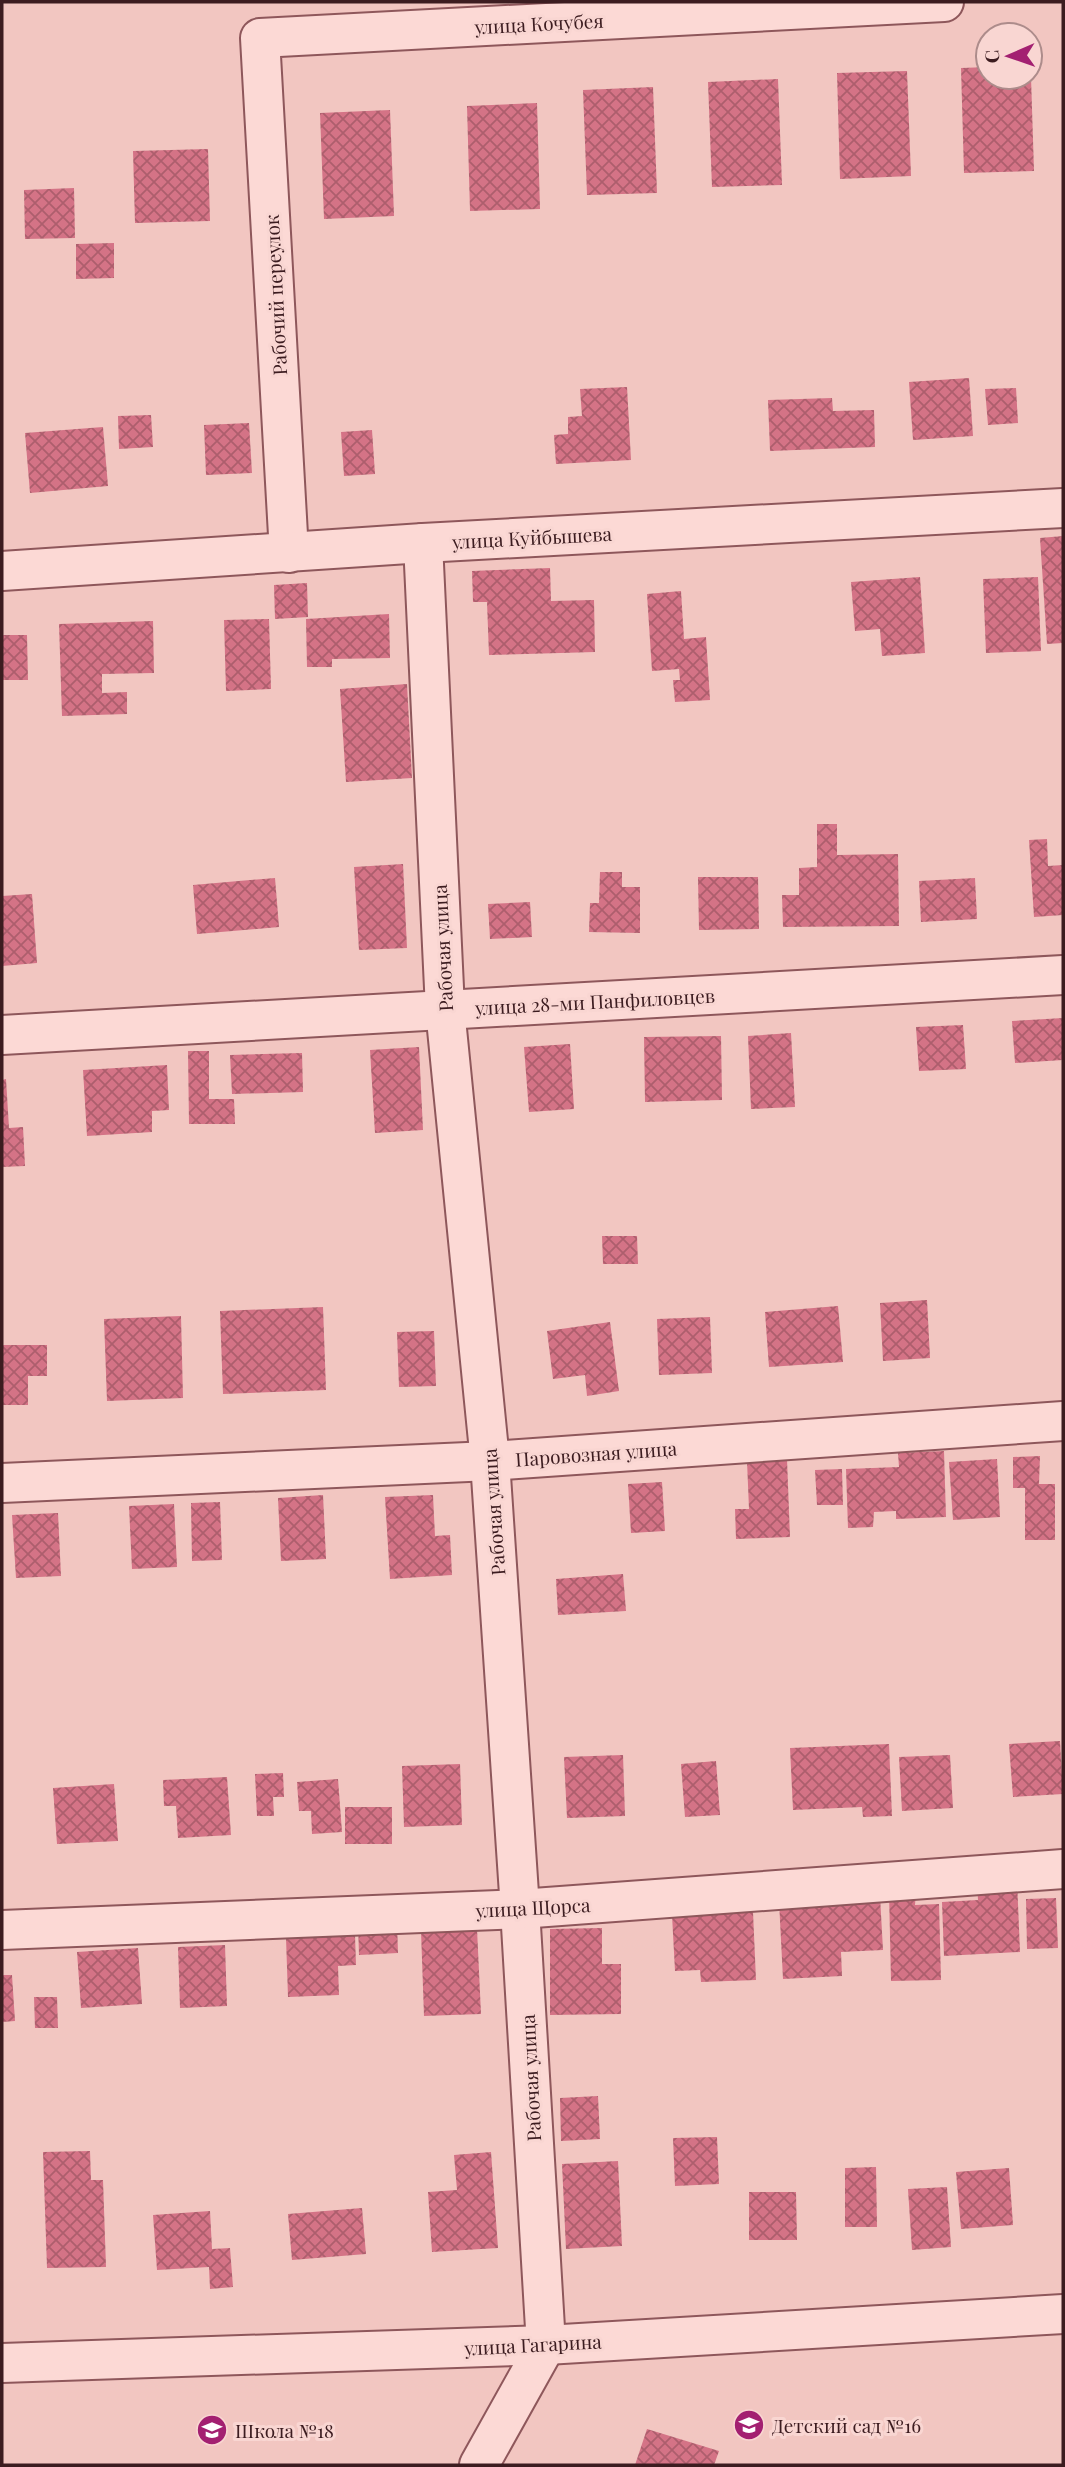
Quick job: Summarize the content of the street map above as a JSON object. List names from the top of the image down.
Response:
{
  "streets": {
    "street": [
      "улица Кочубея",
      "Рабочий переулок",
      "улица Куйбышева",
      "Рабочая улица",
      "улица 28-ми Панфиловцев",
      "Паровозная улица",
      "улица Щорса",
      "улица Гагарина"
    ]
  },
  "crossings": [
    ["улица Кочубея", "Рабочий переулок"],
    ["Рабочий переулок", "улица Куйбышева"],
    ["улица Куйбышева", "Рабочая улица"],
    ["Рабочая улица", "улица 28-ми Панфиловцев"],
    ["Рабочая улица", "Паровозная улица"],
    ["Рабочая улица", "улица Щорса"],
    ["Рабочая улица", "улица Гагарина"]
  ],
  "places": {
    "school or university": ["Детский сад №16", "Школа №18"]
  },
  "north": "left"
}
